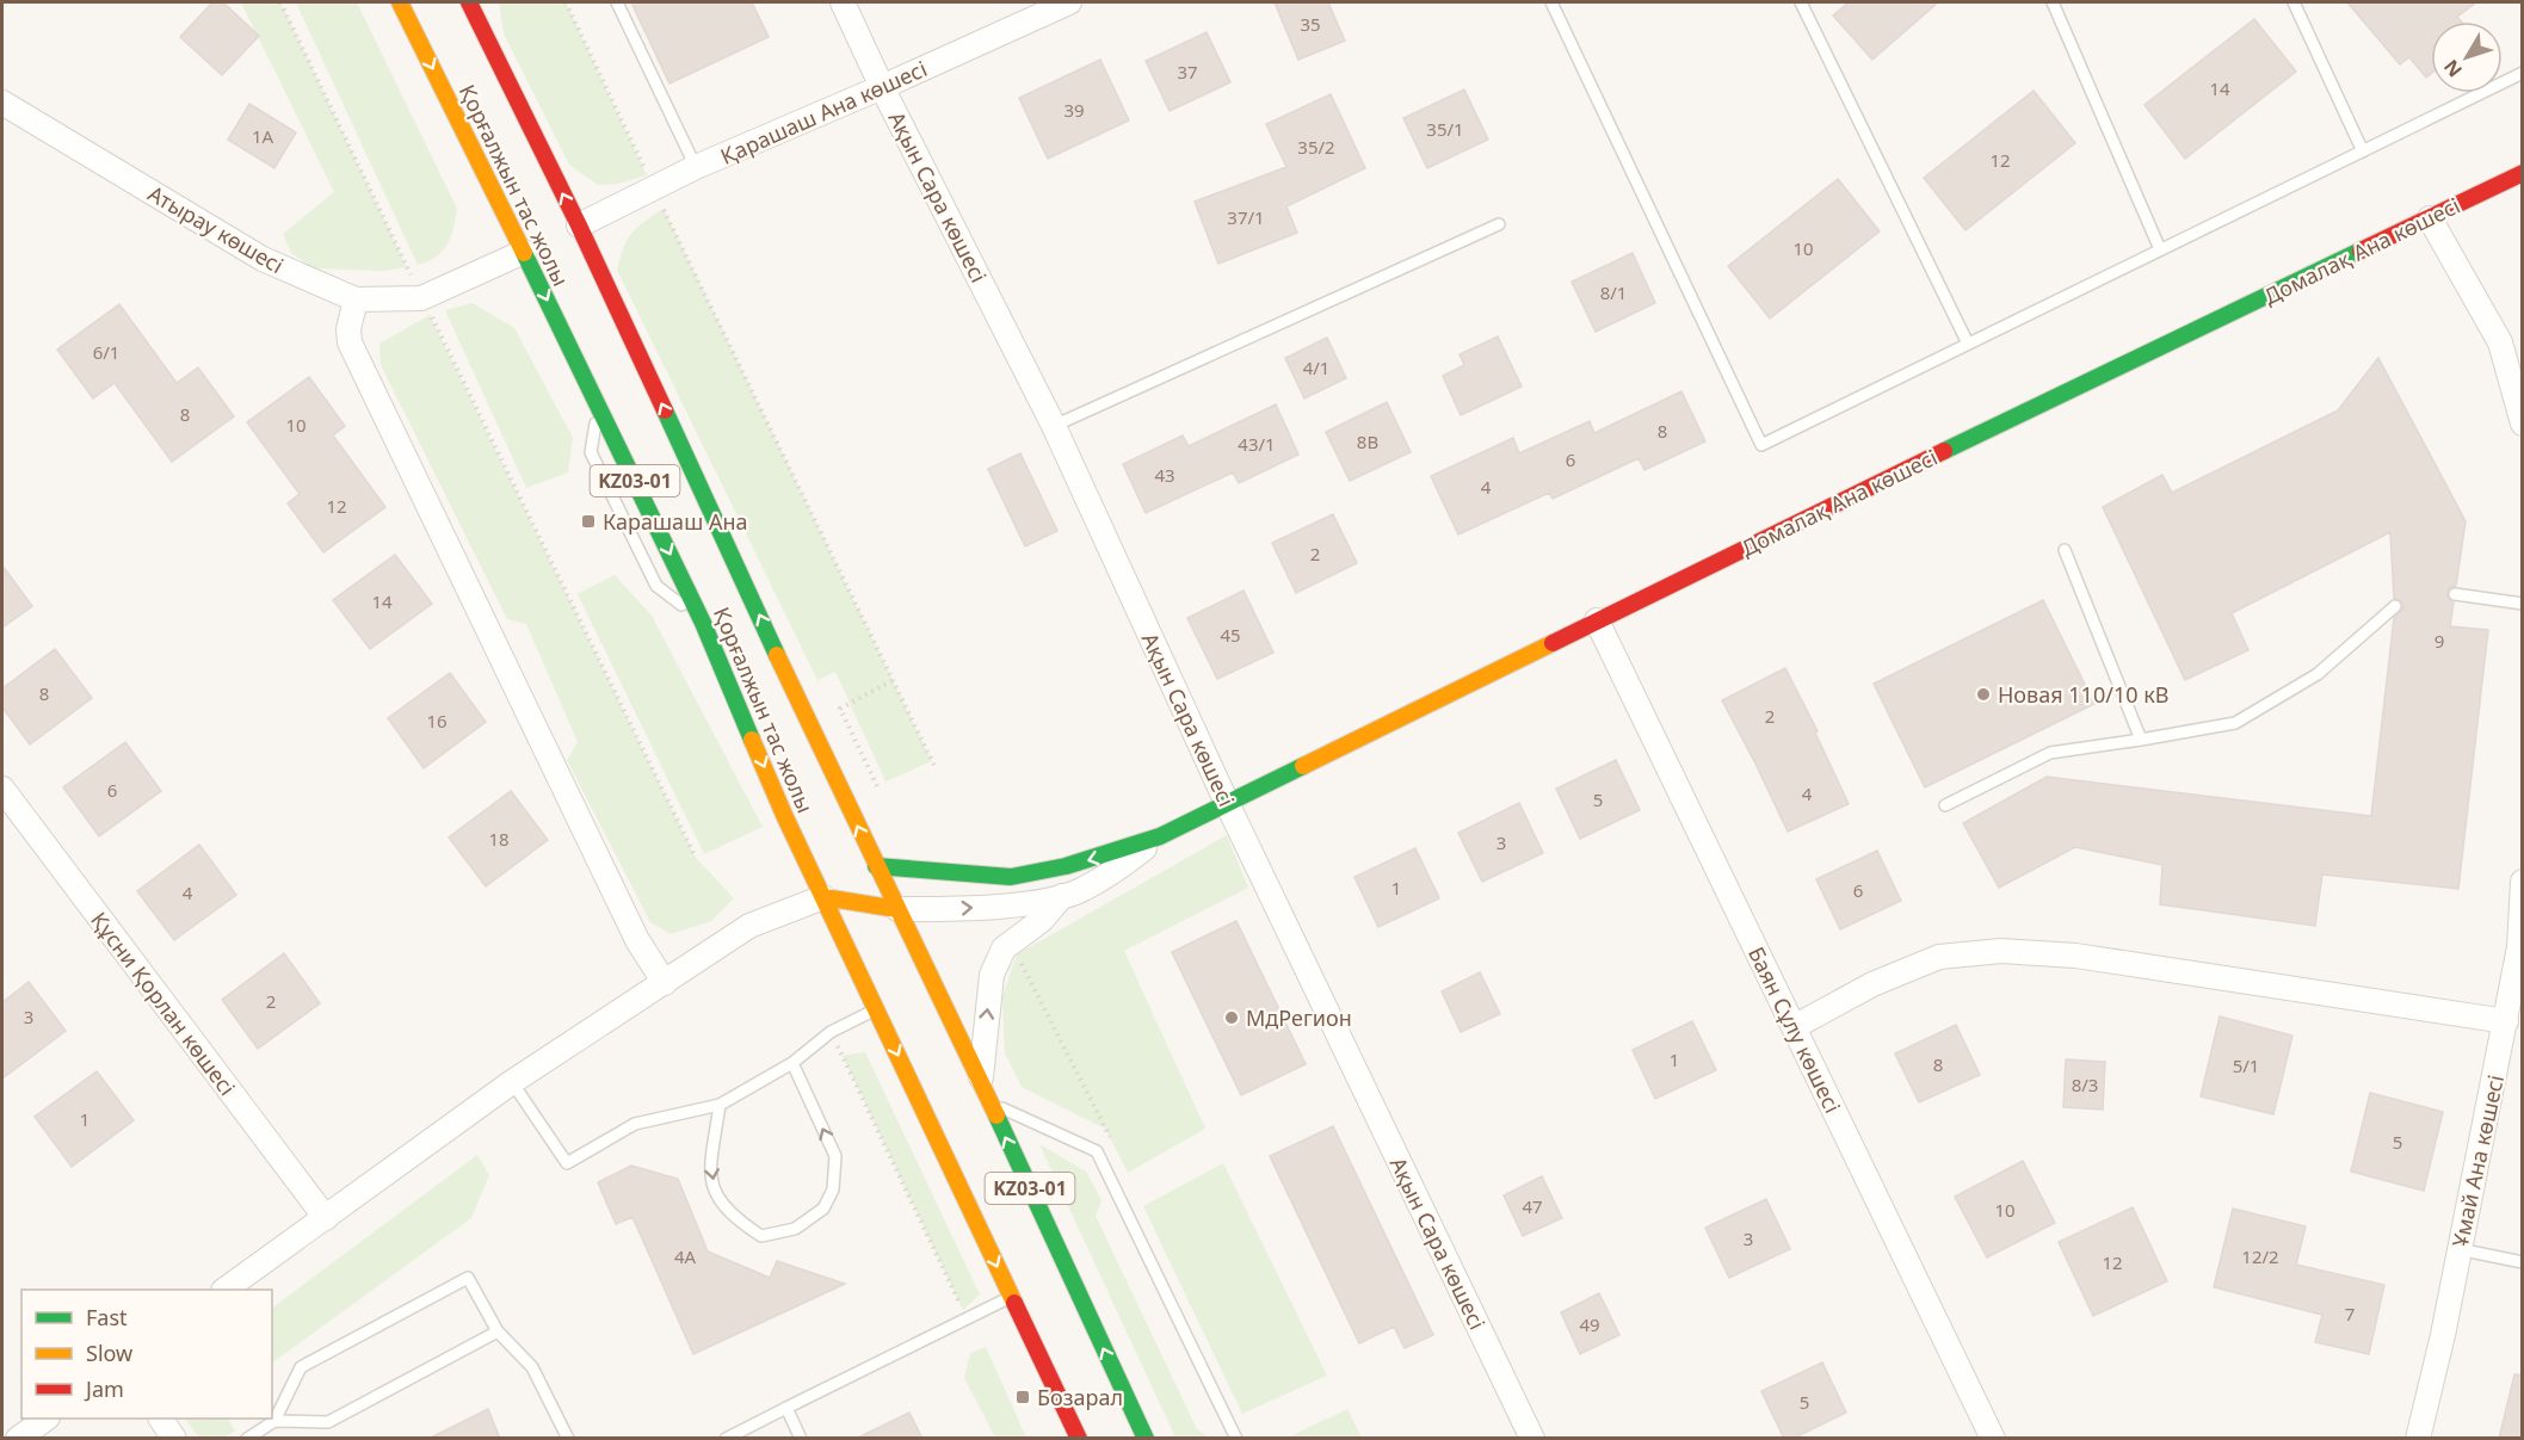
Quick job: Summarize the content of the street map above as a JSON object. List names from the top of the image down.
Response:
{
  "streets": {
    "main road": ["Қорғалжын тас жолы", "Домалақ Ана көшесі", "KZ03-01"],
    "street": [
      "Қарашаш Ана көшесі",
      "Ақын Сара көшесі",
      "Атырау көшесі",
      "Құсни Қорлан көшесі",
      "Баян Сұлу көшесі",
      "Ұмай Ана көшесі"
    ]
  },
  "crossings": [
    ["Қарашаш Ана көшесі", "Қорғалжын тас жолы"],
    ["Қарашаш Ана көшесі", "Ақын Сара көшесі"],
    ["Қорғалжын тас жолы", "Атырау көшесі"],
    ["Қорғалжын тас жолы", "Домалақ Ана көшесі"],
    ["Ақын Сара көшесі", "Домалақ Ана көшесі"],
    ["Домалақ Ана көшесі", "Баян Сұлу көшесі"]
  ],
  "places": {
    "transit": ["Карашаш Ана", "Бозарал"],
    "other": ["Новая 110/10 кВ", "МдРегион"]
  },
  "house_numbers": [
    "35",
    "37",
    "14",
    "39",
    "35/1",
    "1А",
    "35/2",
    "12",
    "37/1",
    "10",
    "8/1",
    "6/1",
    "4/1",
    "8",
    "10",
    "8",
    "8В",
    "43/1",
    "6",
    "43",
    "4",
    "12",
    "2",
    "14",
    "45",
    "9",
    "8",
    "2",
    "16",
    "6",
    "4",
    "5",
    "18",
    "3",
    "1",
    "6",
    "4",
    "2",
    "3",
    "1",
    "8",
    "5/1",
    "8/3",
    "1",
    "5",
    "47",
    "10",
    "3",
    "4А",
    "12/2",
    "12",
    "7",
    "49",
    "5"
  ],
  "legend": ["Fast", "Slow", "Jam"],
  "north": "bottom left"
}
